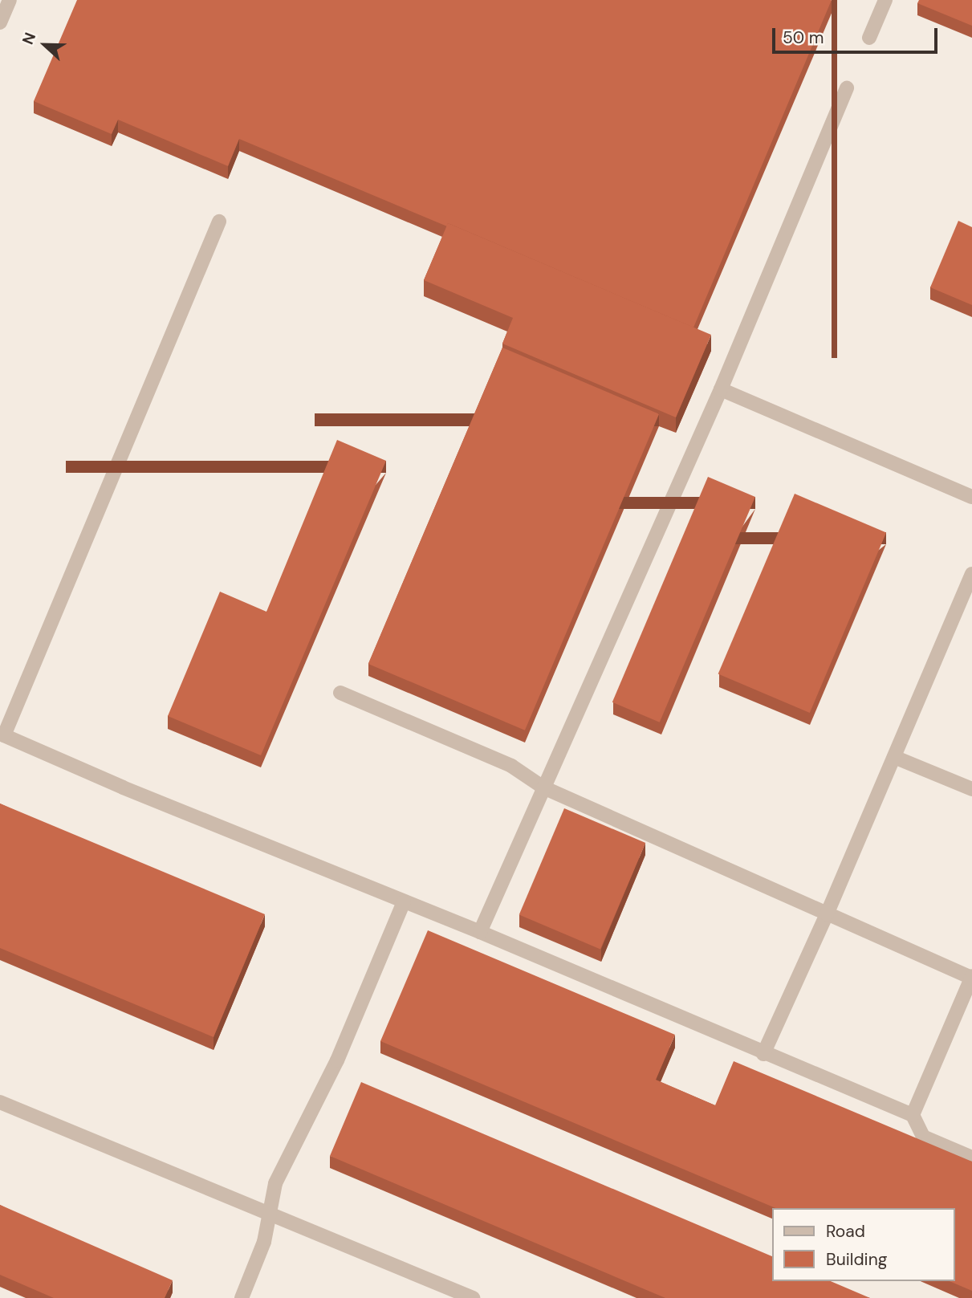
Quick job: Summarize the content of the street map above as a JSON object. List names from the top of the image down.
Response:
{
  "legend": ["Road", "Building"],
  "scale_bar": "50 m",
  "north": "left"
}
